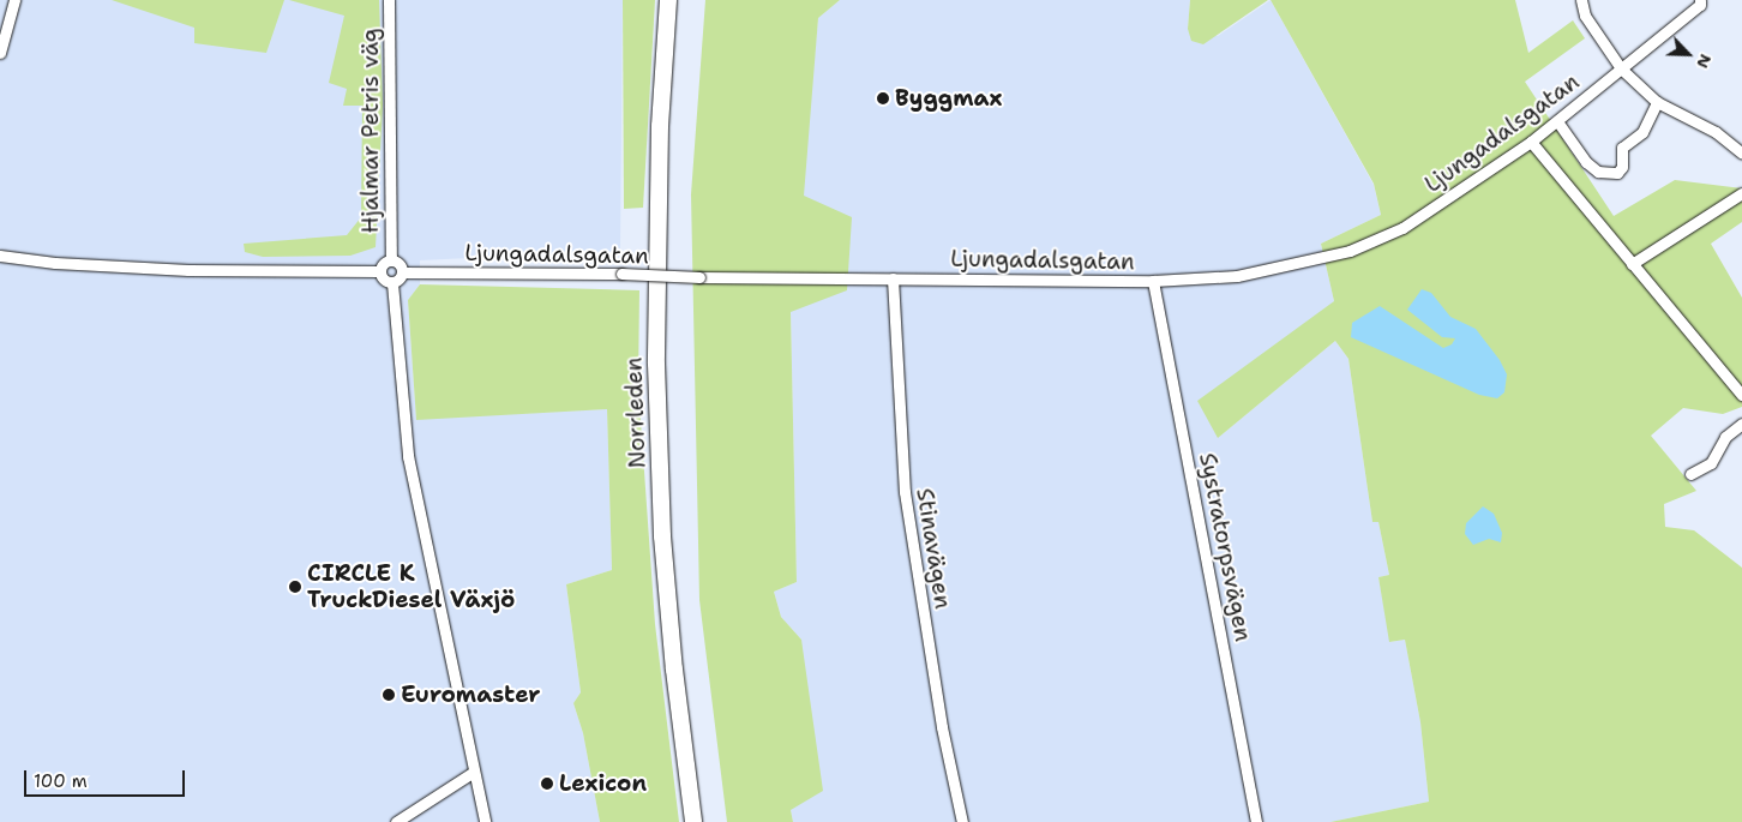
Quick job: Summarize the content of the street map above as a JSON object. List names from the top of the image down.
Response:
{
  "streets": {
    "highway": ["Norrleden"],
    "street": [
      "Hjalmar Petris väg",
      "Ljungadalsgatan",
      "Systratorpsvägen",
      "Stinavägen"
    ]
  },
  "crossings": [
    ["Hjalmar Petris väg", "Ljungadalsgatan"],
    ["Ljungadalsgatan", "Systratorpsvägen"],
    ["Ljungadalsgatan", "Stinavägen"]
  ],
  "places": [
    "Byggmax",
    "CIRCLE K TruckDiesel Växjö",
    "Euromaster",
    "Lexicon"
  ],
  "scale_bar": "100 m",
  "north": "bottom right"
}
